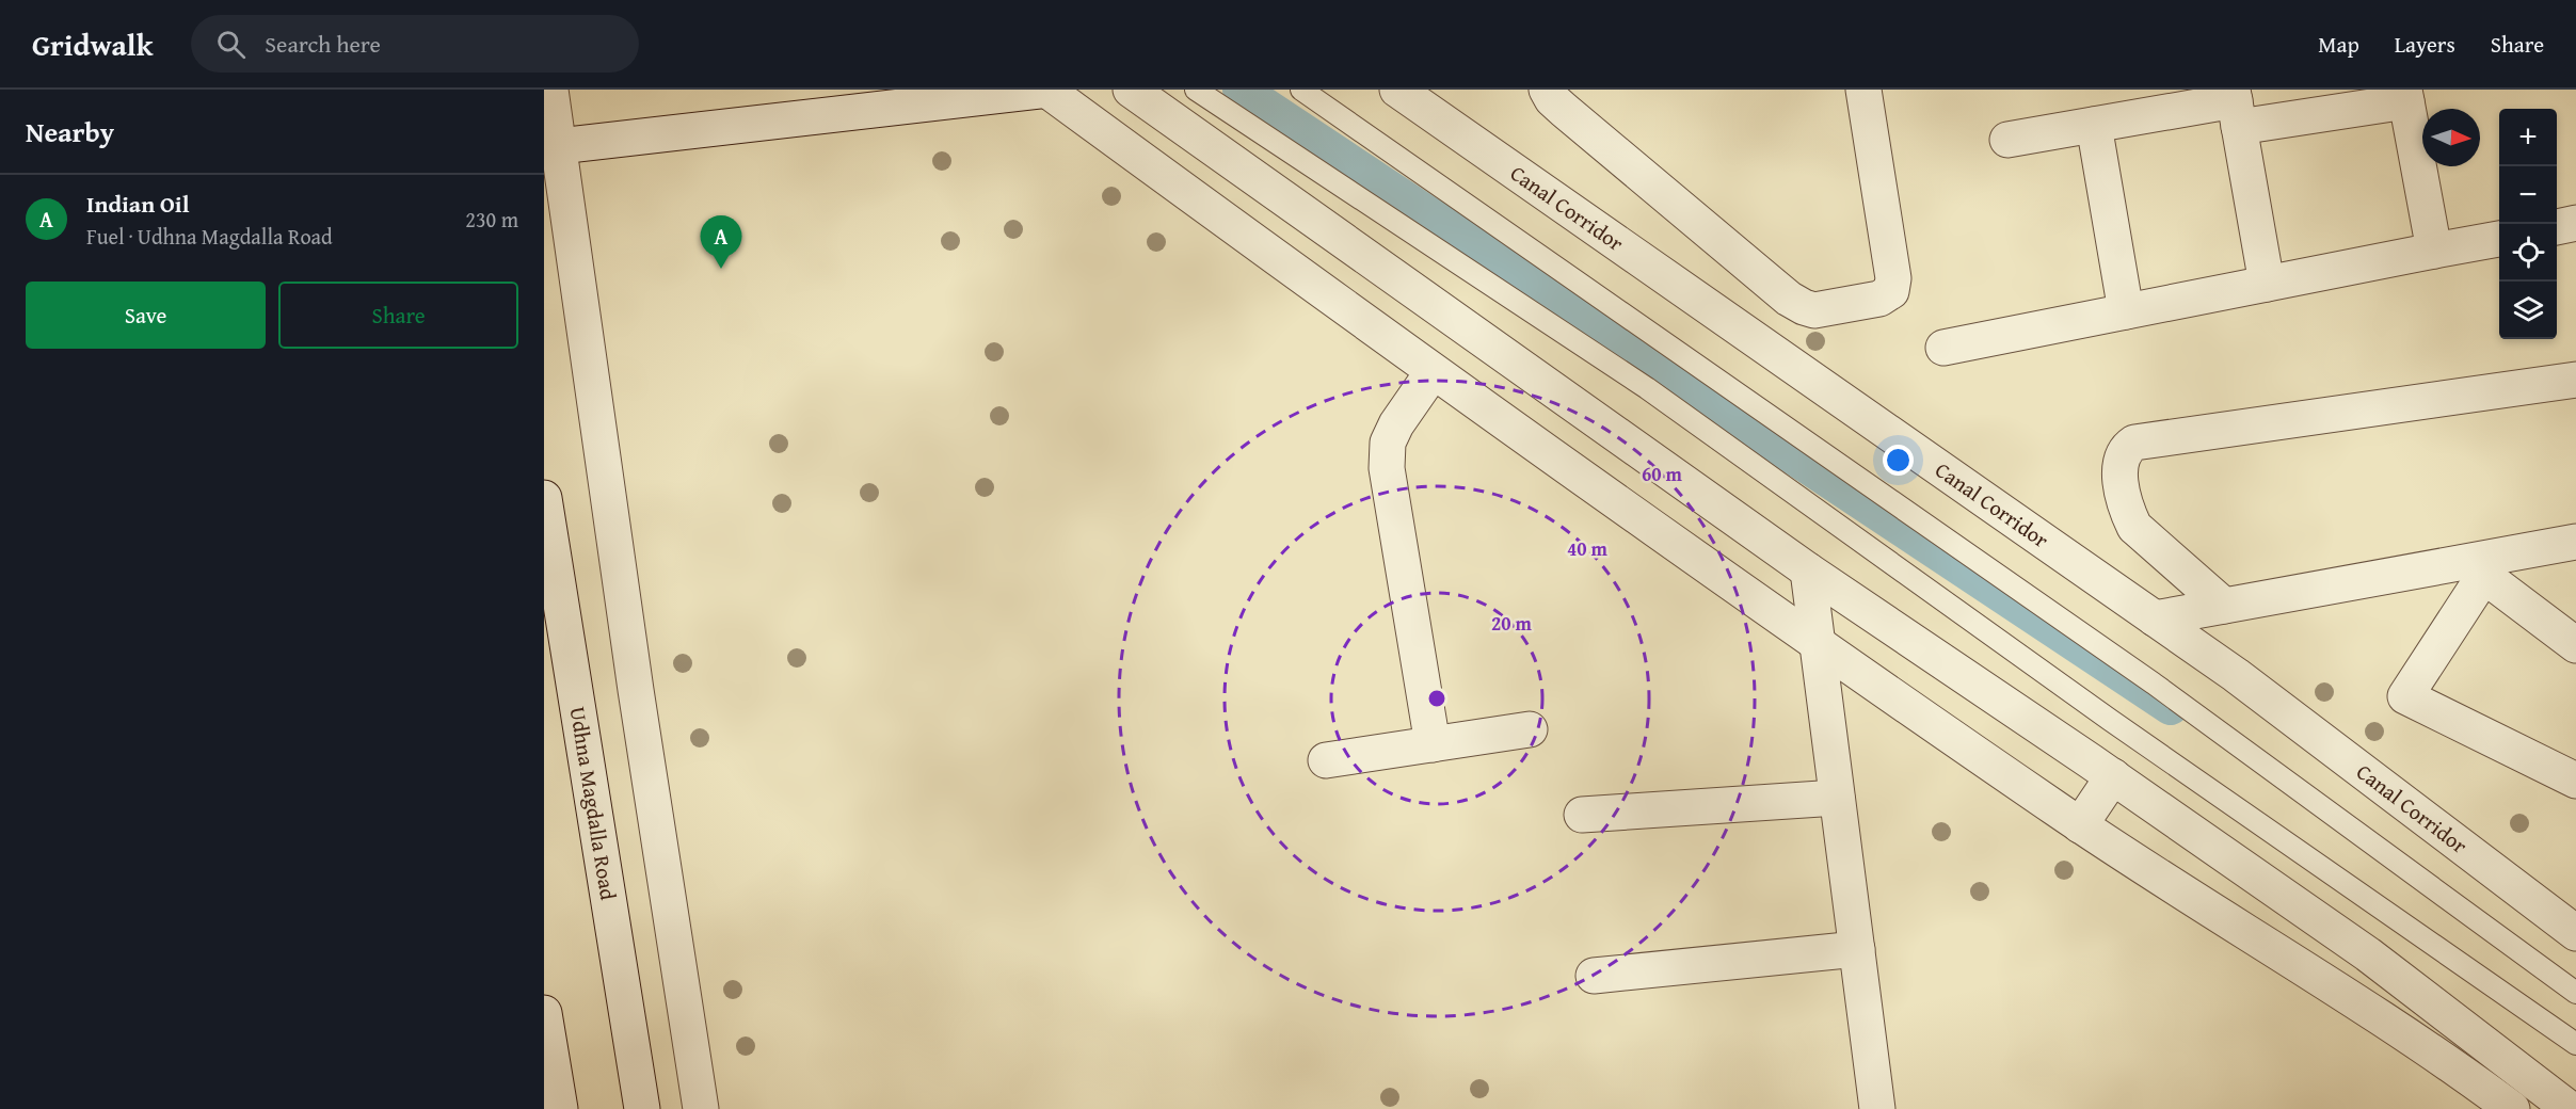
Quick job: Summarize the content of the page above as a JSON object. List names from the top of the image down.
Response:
{
  "streets": {
    "street": ["Canal Corridor", "Udhna Magdalla Road"]
  },
  "north": "right",
  "page": {
    "header": "Gridwalk",
    "search": "Search here",
    "nav": ["Map", "Layers", "Share"],
    "heading": "Nearby",
    "map_buttons": ["+", "−"],
    "list": [
      {
        "mark": "A",
        "name": "Indian Oil",
        "note": "Fuel · Udhna Magdalla Road",
        "value": "230 m"
      }
    ],
    "pins": "A",
    "buttons": ["Save", "Share"]
  },
  "rings": ["60 m", "40 m", "20 m"]
}
